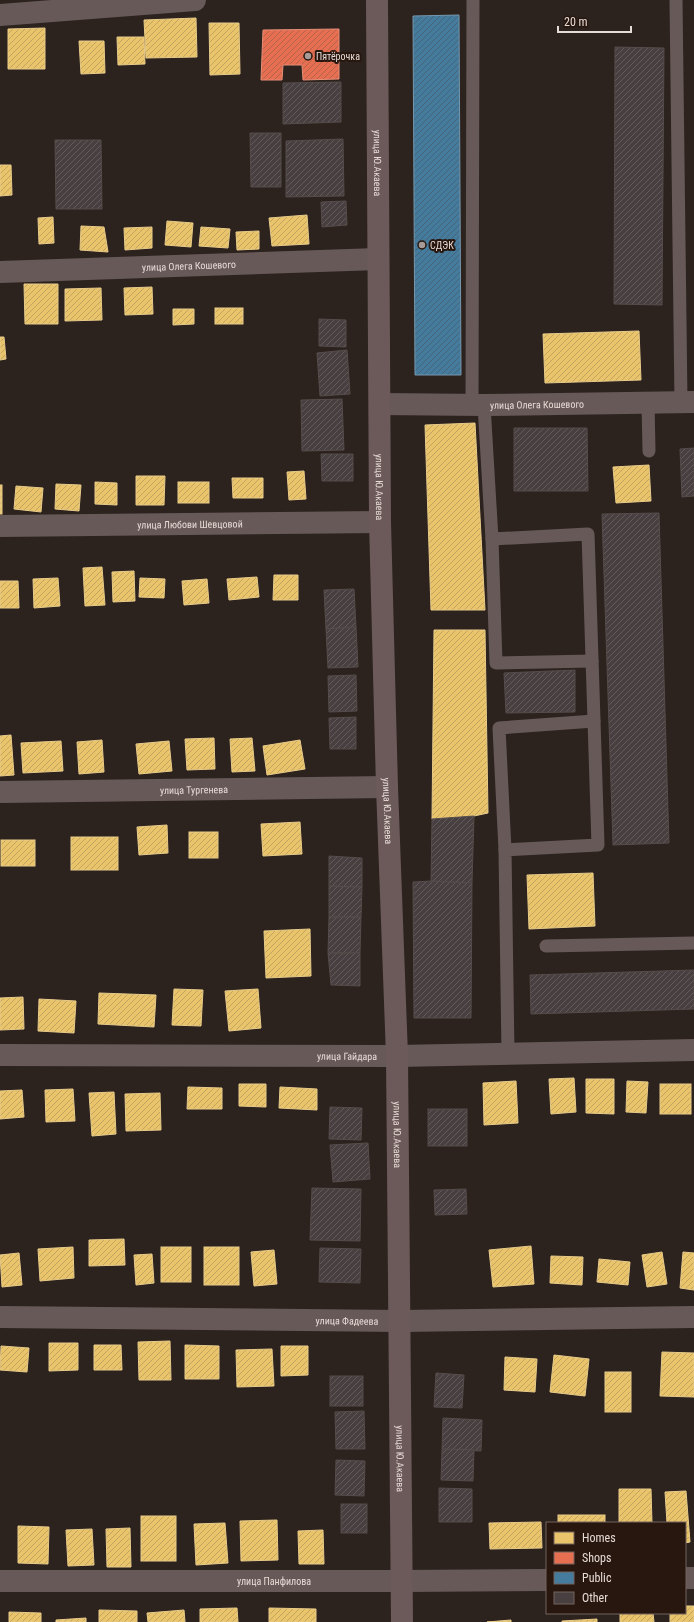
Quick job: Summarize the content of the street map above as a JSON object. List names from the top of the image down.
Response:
{
  "streets": {
    "main road": ["улица Ю.Акаева"],
    "street": [
      "улица Олега Кошевого",
      "улица Любови Шевцовой",
      "улица Тургенева",
      "улица Гайдара",
      "улица Фадеева",
      "улица Панфилова"
    ]
  },
  "crossings": [
    ["улица Ю.Акаева", "улица Олега Кошевого"],
    ["улица Ю.Акаева", "улица Любови Шевцовой"],
    ["улица Ю.Акаева", "улица Тургенева"],
    ["улица Ю.Акаева", "улица Гайдара"],
    ["улица Ю.Акаева", "улица Фадеева"],
    ["улица Ю.Акаева", "улица Панфилова"]
  ],
  "places": ["Пятёрочка", "СДЭК"],
  "legend": [
    "Homes",
    "Shops",
    "Public",
    "Other"
  ],
  "scale_bar": "20 m"
}
